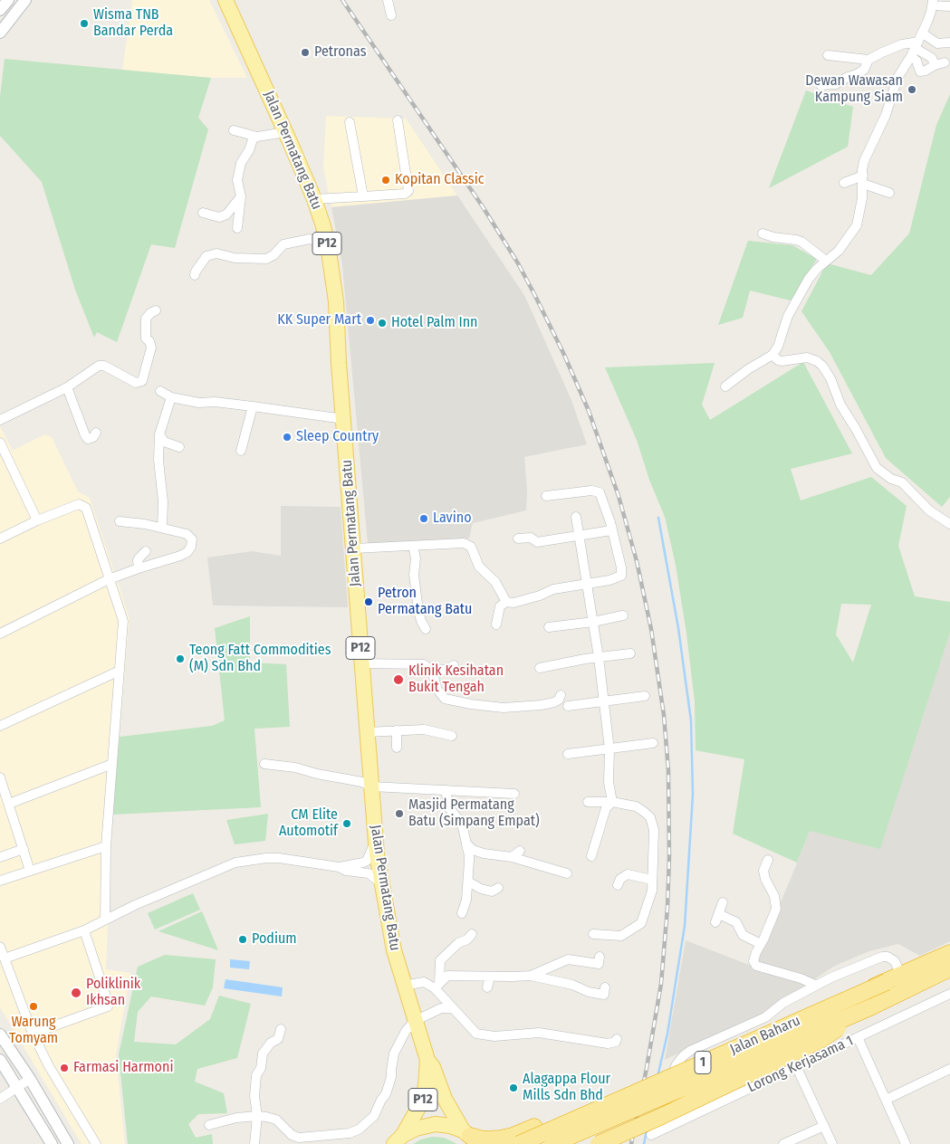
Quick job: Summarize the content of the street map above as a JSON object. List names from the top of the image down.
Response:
{
  "streets": {
    "highway": ["Jalan Baharu", "1"],
    "main road": ["Jalan Permatang Batu", "P12"],
    "street": ["Lorong Kerjasama 1"]
  },
  "crossings": [
    ["Jalan Permatang Batu", "P12"],
    ["Jalan Baharu", "1"]
  ],
  "places": [
    "Wisma TNB Bandar Perda",
    "Petronas",
    "Dewan Wawasan Kampung Siam",
    "Kopitan Classic",
    "KK Super Mart",
    "Hotel Palm Inn",
    "Sleep Country",
    "Lavino",
    "Petron Permatang Batu",
    "Teong Fatt Commodities (M) Sdn Bhd",
    "Klinik Kesihatan Bukit Tengah",
    "Masjid Permatang Batu (Simpang Empat)",
    "CM Elite Automotif",
    "Podium",
    "Poliklinik Ikhsan",
    "Warung Tomyam",
    "Farmasi Harmoni",
    "Alagappa Flour Mills Sdn Bhd"
  ]
}
